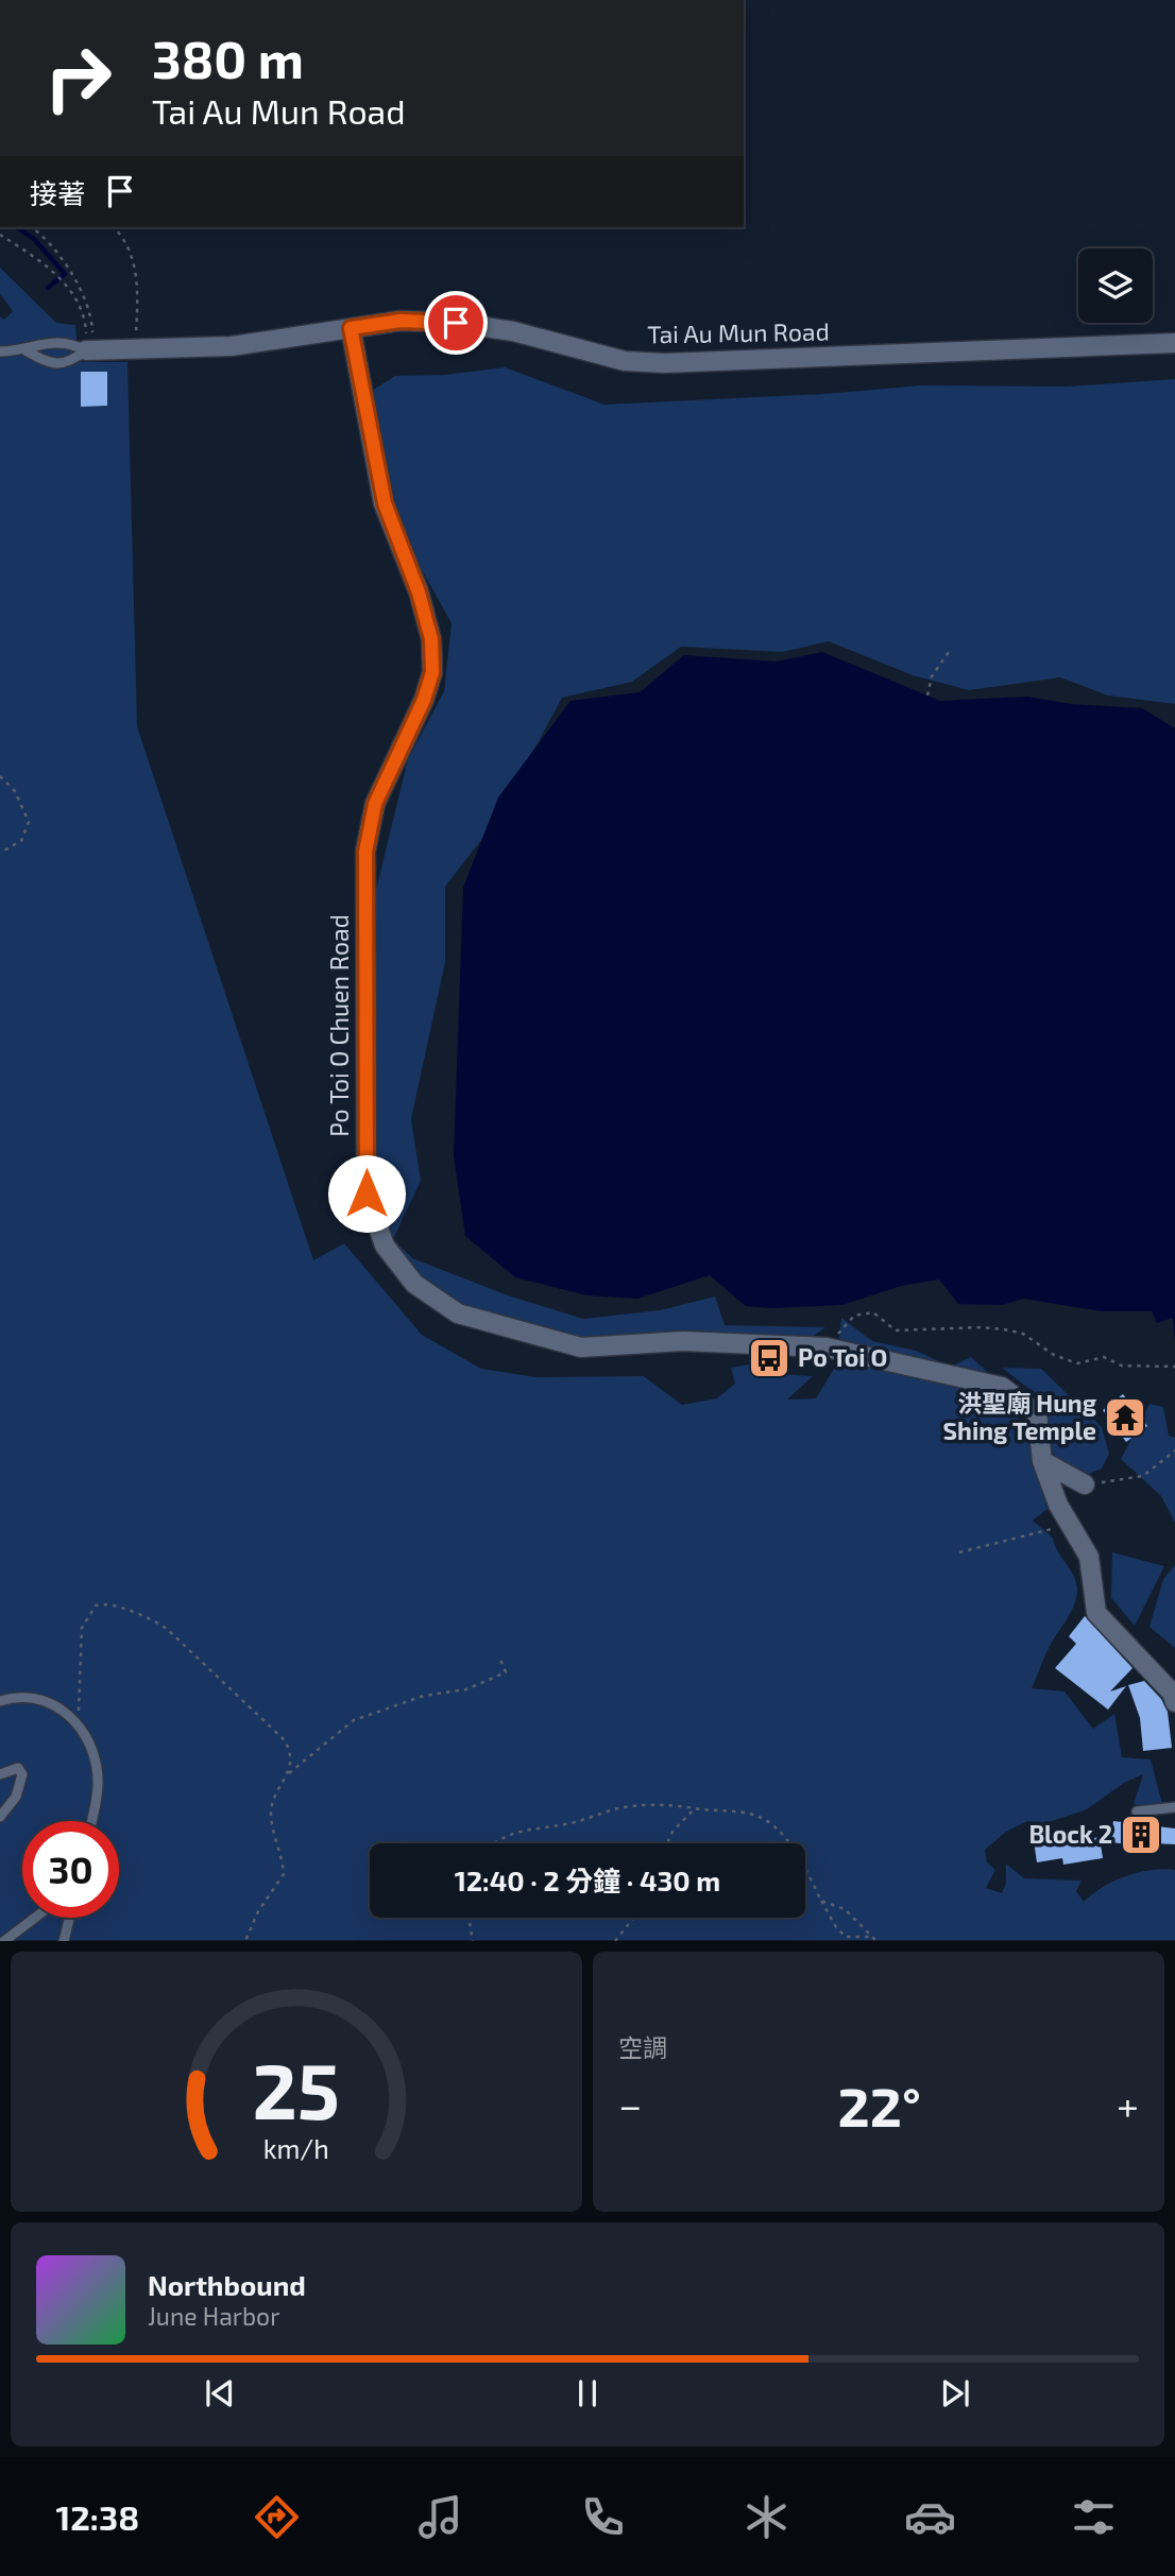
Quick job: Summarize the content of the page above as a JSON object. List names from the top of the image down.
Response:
{
  "streets": {
    "street": ["Tai Au Mun Road", "Po Toi O Chuen Road"]
  },
  "crossings": [
    ["Tai Au Mun Road", "Po Toi O Chuen Road"]
  ],
  "places": {
    "bus stop": ["Po Toi O"],
    "temple": ["洪聖廟 Hung Shing Temple"],
    "building": ["Block 2"]
  },
  "page": {
    "turn": ["380 m", "Tai Au Mun Road"],
    "then": "接著",
    "limit": "30",
    "trip": "12:40 · 2 分鐘 · 430 m",
    "tile": "空調",
    "heat": ["−", "22°", "+"],
    "song": ["Northbound", "June Harbor"],
    "tabs": "12:38",
    "gauge": ["25", "km/h"]
  }
}
